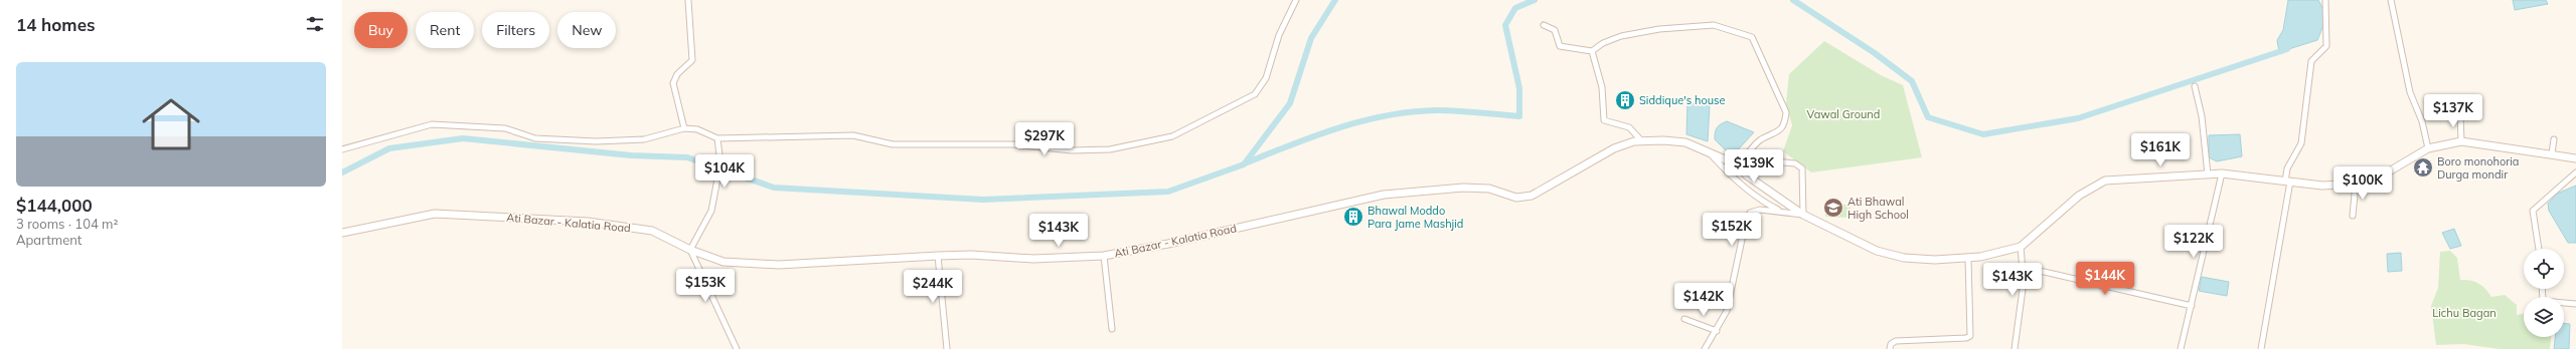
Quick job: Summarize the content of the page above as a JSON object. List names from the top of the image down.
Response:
{
  "streets": {
    "main road": ["Ati Bazar - Kalatia Road"]
  },
  "parks": ["Vawal Ground", "Lichu Bagan"],
  "places": {
    "building": ["Siddique's house", "Bhawal Moddo Para Jame Mashjid"],
    "temple": ["Boro monohoria Durga mondir"],
    "school or university": ["Ati Bhawal High School"]
  },
  "page": {
    "heading": "14 homes",
    "chip": [
      "Buy",
      "Rent",
      "Filters",
      "New"
    ],
    "list": [
      {
        "name": "$144,000",
        "note": "3 rooms · 104 m² · Apartment"
      }
    ],
    "price": [
      "$137K",
      "$297K",
      "$161K",
      "$139K",
      "$104K",
      "$100K",
      "$152K",
      "$143K",
      "$122K",
      "$144K",
      "$143K",
      "$153K",
      "$244K",
      "$142K"
    ]
  }
}
